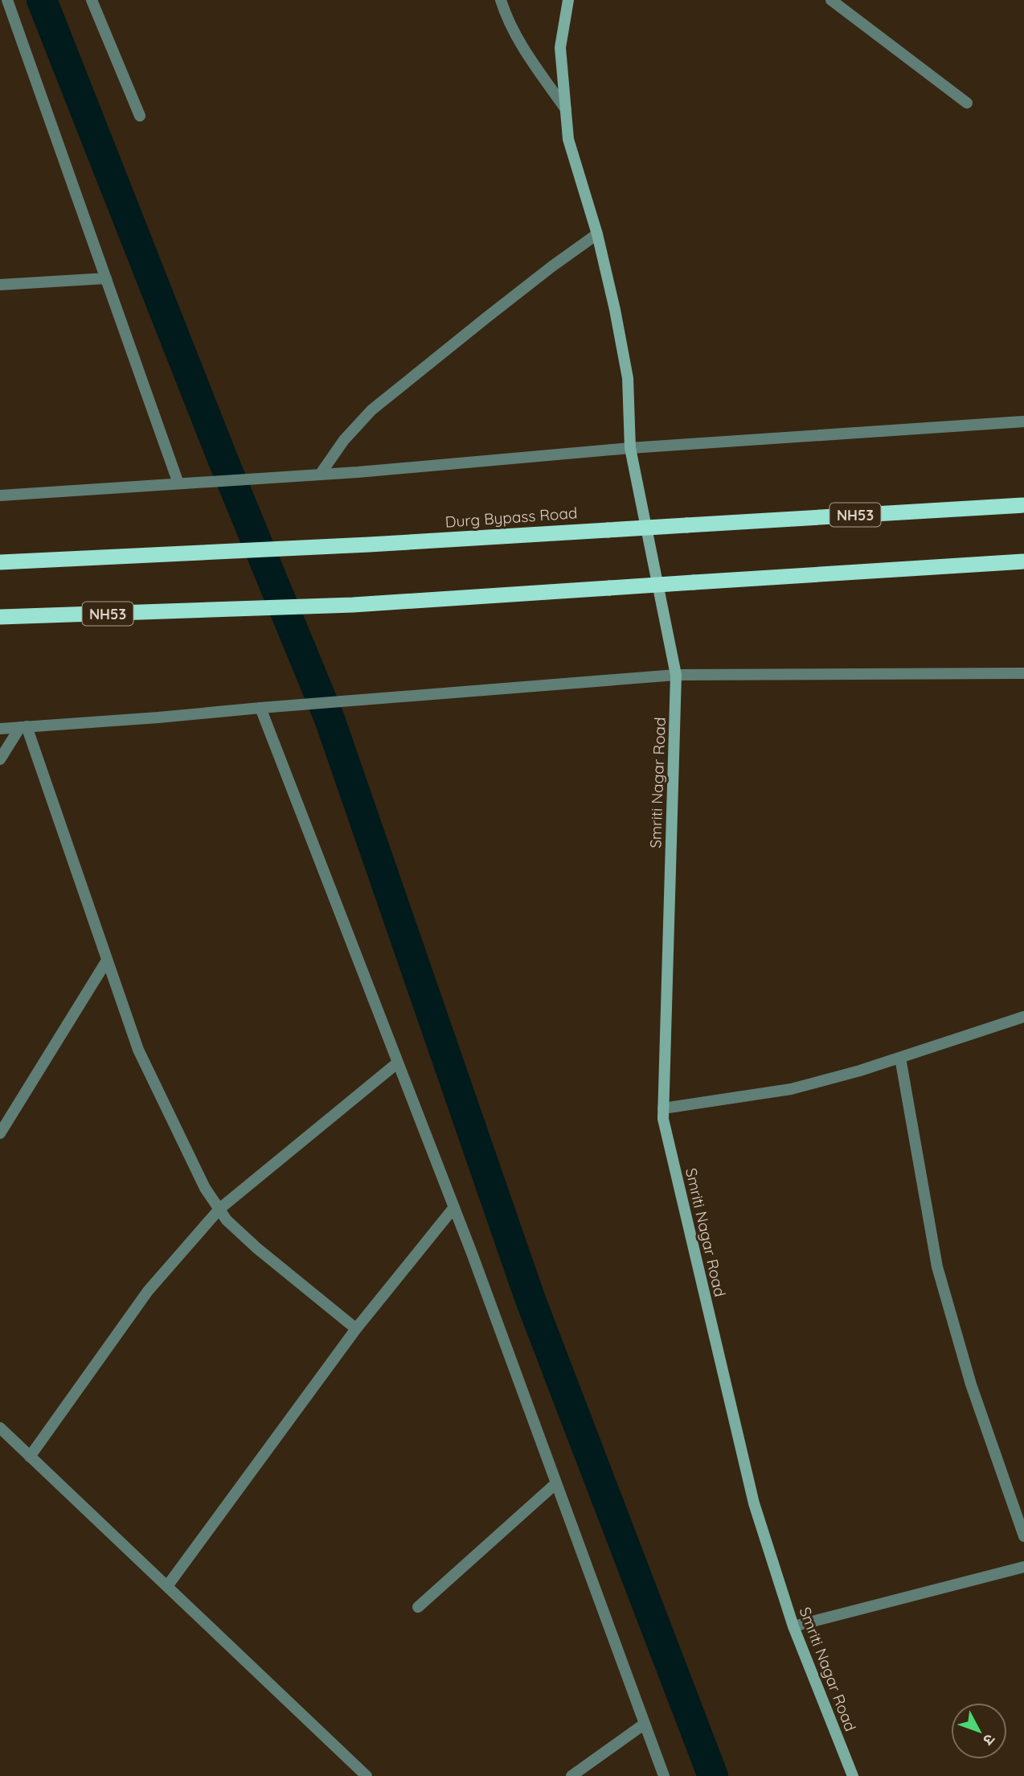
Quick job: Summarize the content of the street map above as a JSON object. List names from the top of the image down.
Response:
{
  "streets": {
    "highway": ["NH53", "Durg Bypass Road"],
    "main road": ["Smriti Nagar Road"]
  },
  "north": "bottom right"
}
